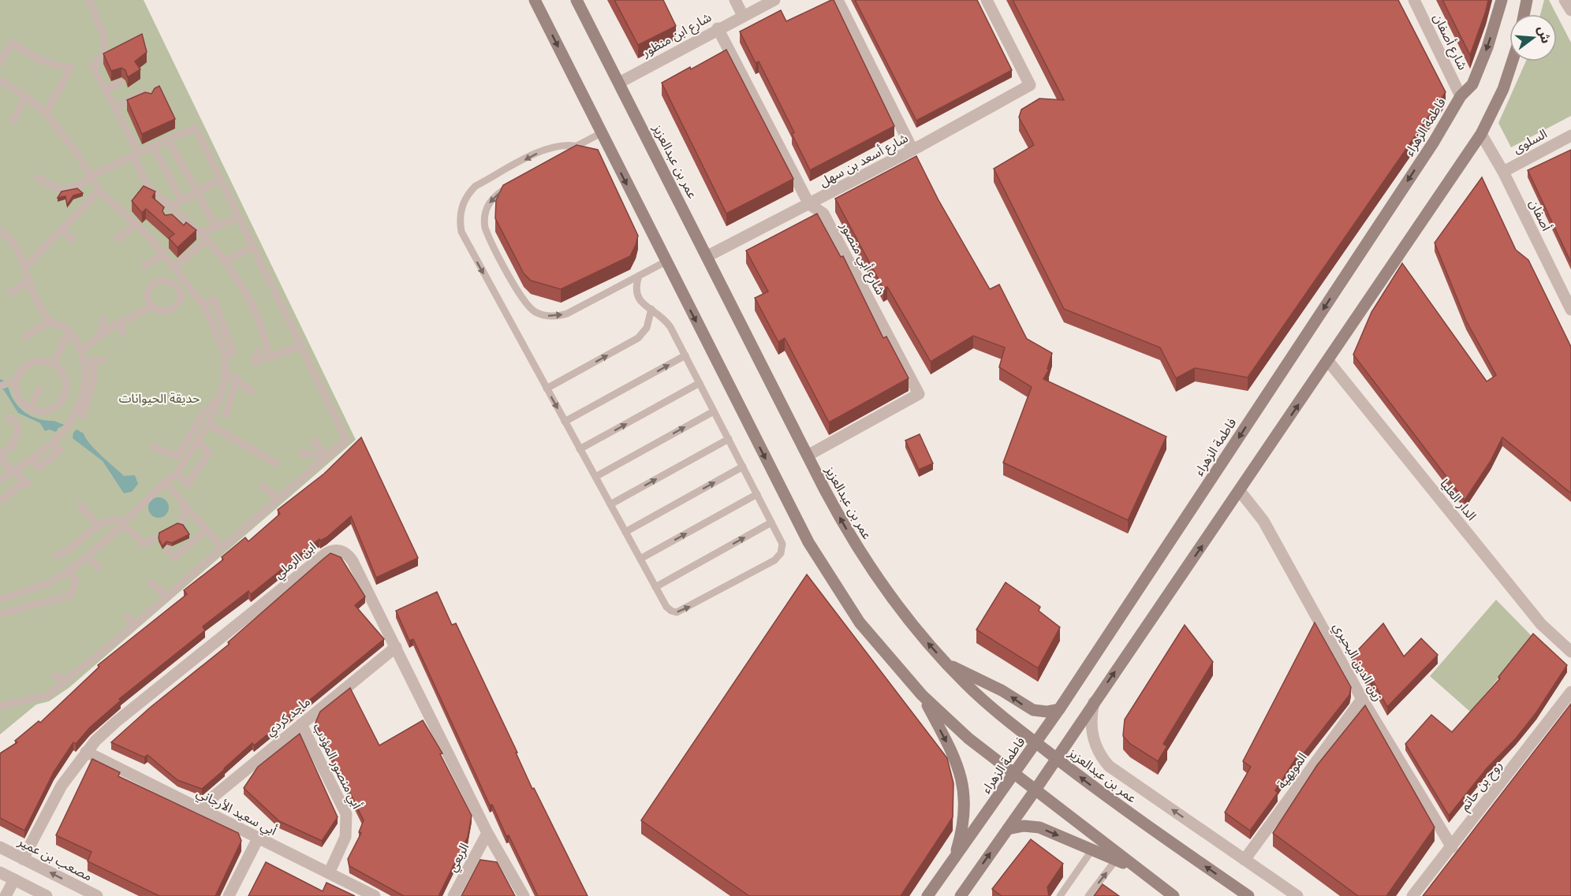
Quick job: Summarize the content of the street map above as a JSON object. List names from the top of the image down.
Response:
{
  "streets": {
    "main road": ["فاطمة الزهراء", "عمر بن عبدالعزيز"],
    "street": [
      "شارع ابن منظور",
      "شارع أصفان",
      "السلوى",
      "شارع أسعد بن سهل",
      "أصفان",
      "شارع أبي منصور",
      "الدار العليا",
      "ابن الرملي",
      "زين الدين البحيري",
      "ماجد كردي",
      "أبي منصور المؤدب",
      "المويهية",
      "روح بن حاتم",
      "أبي سعيد الأرجاني",
      "الربعي",
      "مصعب بن عمير"
    ]
  },
  "crossings": [
    ["شارع ابن منظور", "عمر بن عبدالعزيز"],
    ["شارع ابن منظور", "شارع أبي منصور"],
    ["شارع أصفان", "فاطمة الزهراء"],
    ["فاطمة الزهراء", "عمر بن عبدالعزيز"],
    ["السلوى", "أصفان"],
    ["شارع أسعد بن سهل", "عمر بن عبدالعزيز"],
    ["شارع أسعد بن سهل", "شارع أبي منصور"],
    ["عمر بن عبدالعزيز", "شارع أبي منصور"],
    ["عمر بن عبدالعزيز", "المويهية"],
    ["ابن الرملي", "ماجد كردي"],
    ["ابن الرملي", "أبي سعيد الأرجاني"],
    ["ابن الرملي", "الربعي"],
    ["ابن الرملي", "مصعب بن عمير"],
    ["زين الدين البحيري", "المويهية"],
    ["زين الدين البحيري", "روح بن حاتم"],
    ["ماجد كردي", "أبي منصور المؤدب"],
    ["ماجد كردي", "أبي سعيد الأرجاني"],
    ["أبي منصور المؤدب", "أبي سعيد الأرجاني"]
  ],
  "parks": ["حديقة الحيوانات"],
  "north": "right"
}
